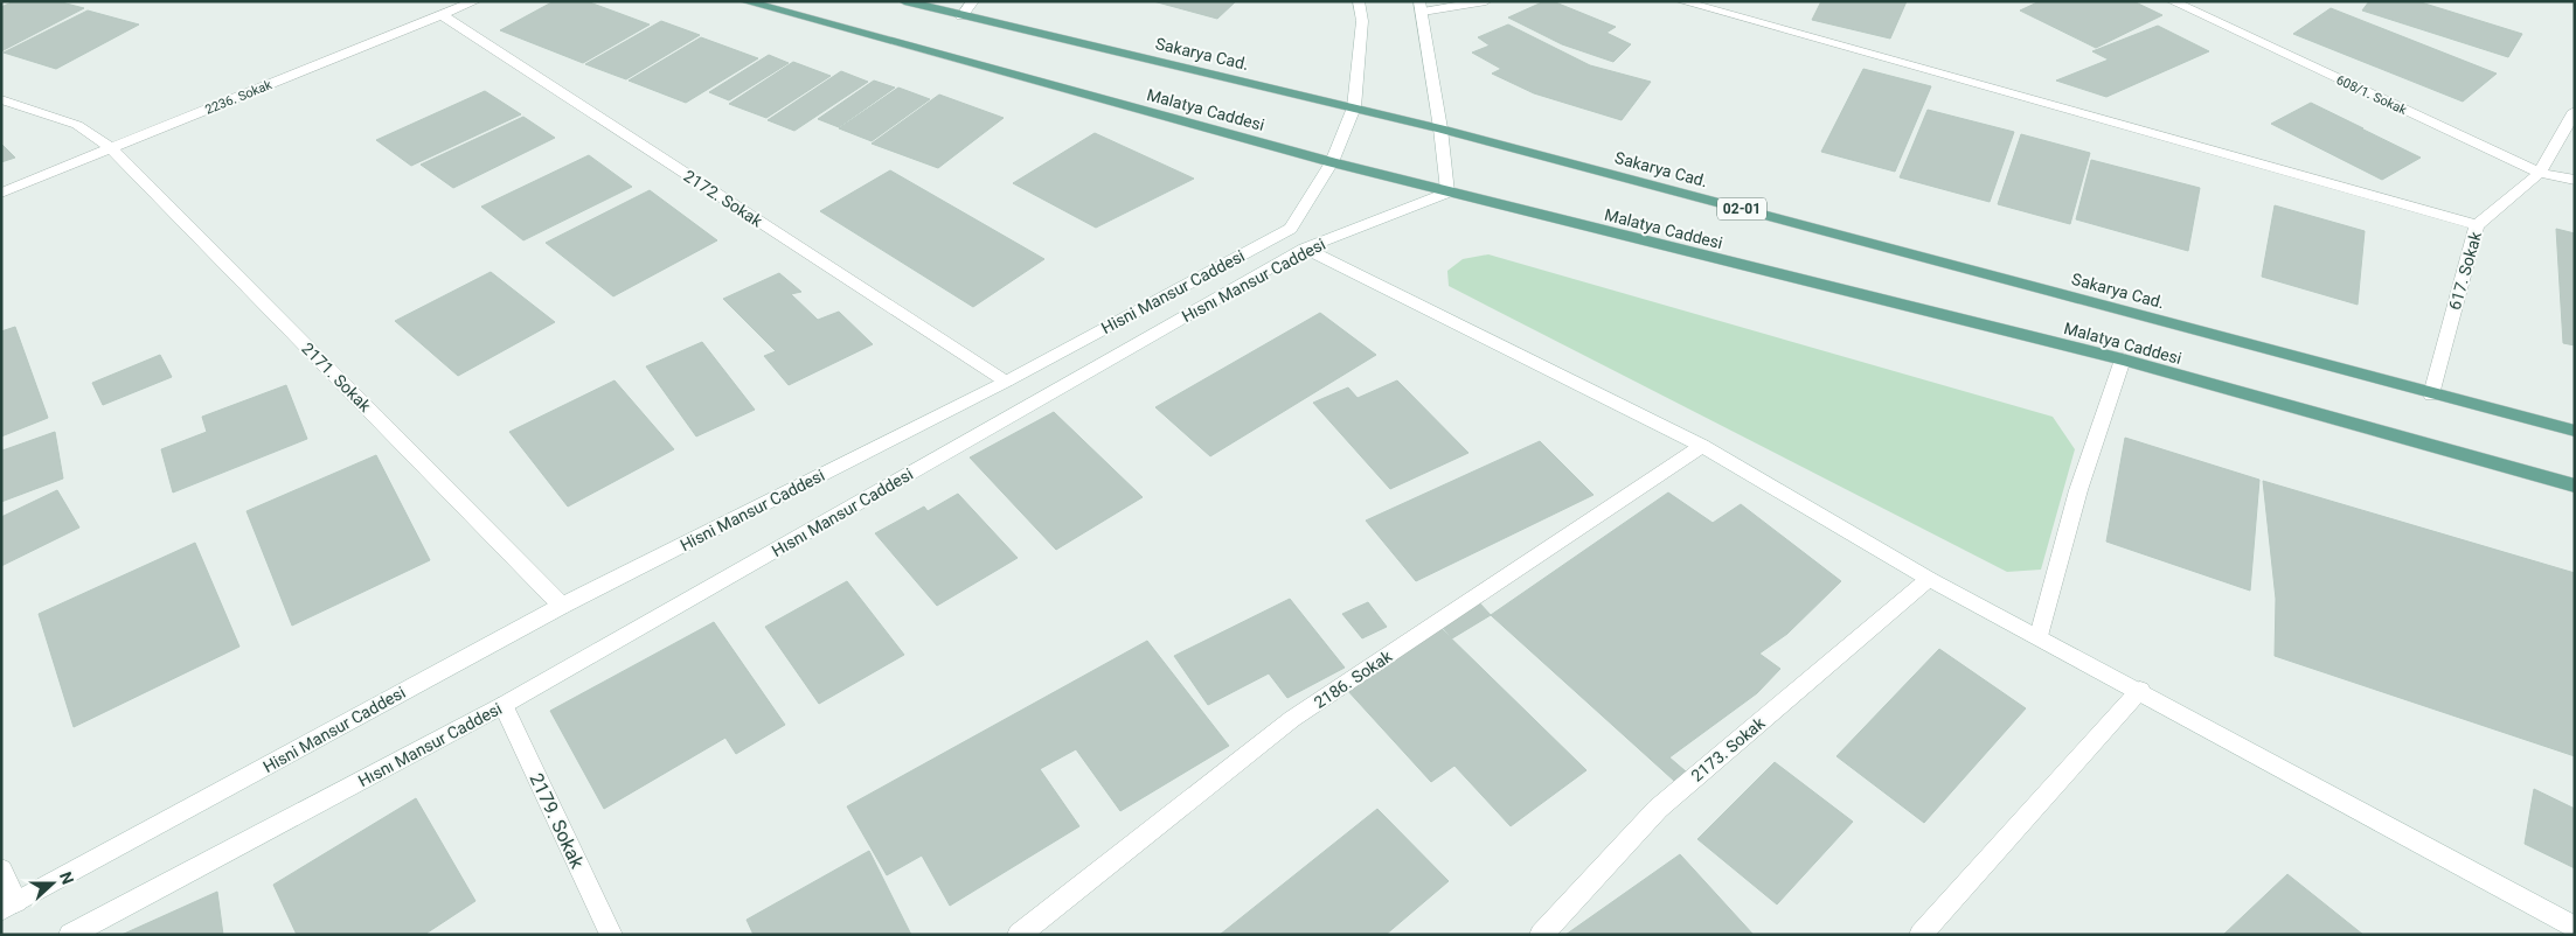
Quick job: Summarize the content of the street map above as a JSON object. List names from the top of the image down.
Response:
{
  "streets": {
    "main road": ["Sakarya Cad.", "Malatya Caddesi", "02-01"],
    "street": [
      "608/1. Sokak",
      "2236. Sokak",
      "2172. Sokak",
      "617. Sokak",
      "Hısnı Mansur Caddesi",
      "Hisni Mansur Caddesi",
      "2171. Sokak",
      "2186. Sokak",
      "2173. Sokak",
      "2179. Sokak"
    ]
  },
  "crossings": [
    ["Sakarya Cad.", "617. Sokak"],
    ["Sakarya Cad.", "Hisni Mansur Caddesi"],
    ["608/1. Sokak", "617. Sokak"],
    ["2236. Sokak", "2172. Sokak"],
    ["2236. Sokak", "2171. Sokak"],
    ["Malatya Caddesi", "Hısnı Mansur Caddesi"],
    ["Malatya Caddesi", "Hisni Mansur Caddesi"],
    ["2172. Sokak", "Hisni Mansur Caddesi"],
    ["Hısnı Mansur Caddesi", "2179. Sokak"],
    ["Hisni Mansur Caddesi", "2171. Sokak"]
  ],
  "north": "right"
}
